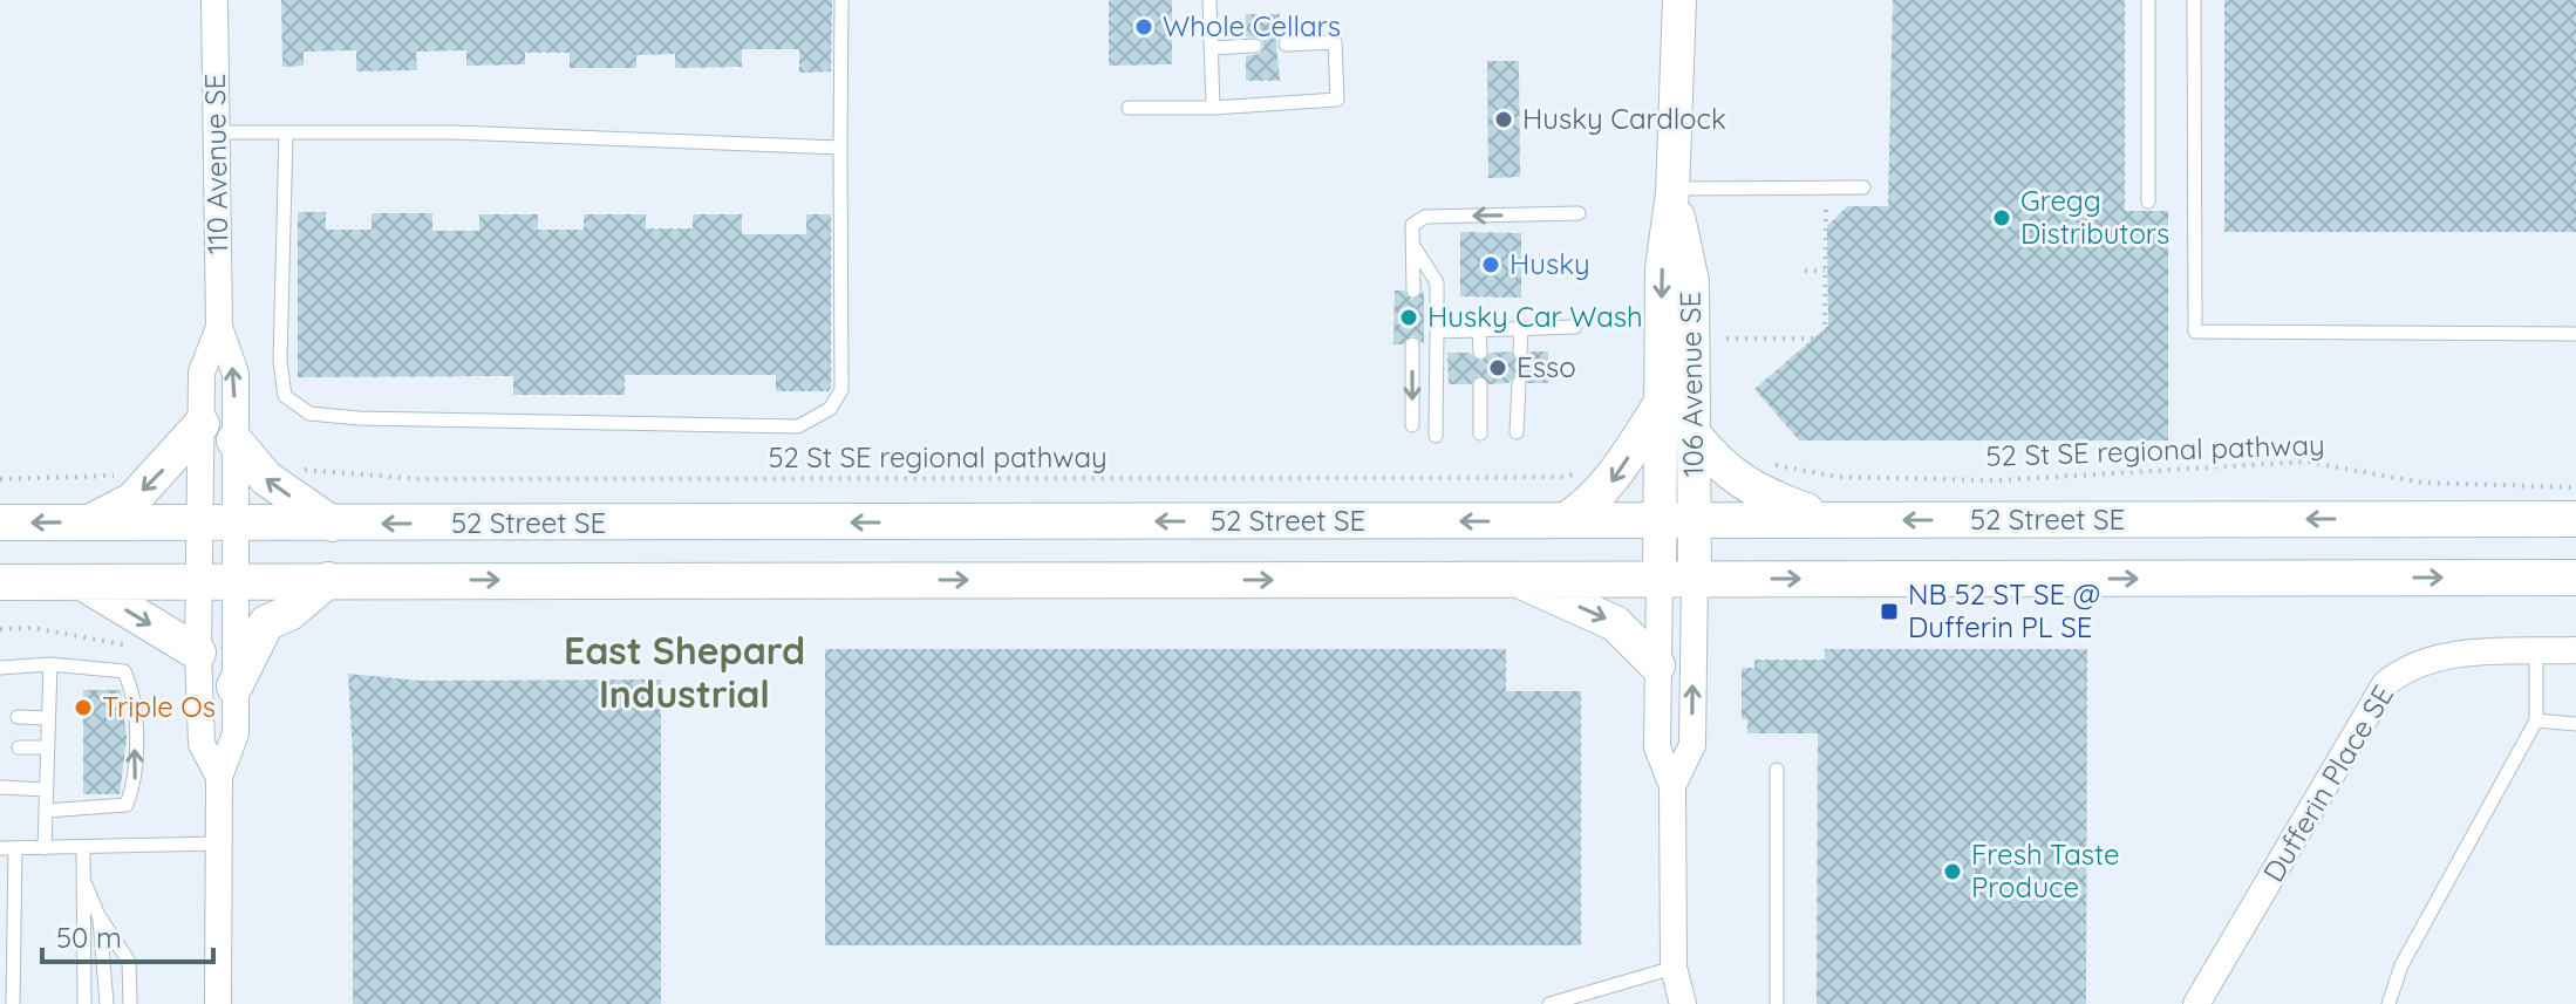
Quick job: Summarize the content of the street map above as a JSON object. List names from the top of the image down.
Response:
{
  "streets": {
    "main road": ["52 Street SE"],
    "street": ["110 Avenue SE", "106 Avenue SE", "Dufferin Place SE"],
    "path": ["52 St SE regional pathway"]
  },
  "crossings": [
    ["110 Avenue SE", "52 Street SE"],
    ["106 Avenue SE", "52 Street SE"]
  ],
  "districts": ["East Shepard Industrial"],
  "places": {
    "other": [
      "Whole Cellars",
      "Husky Cardlock",
      "Gregg Distributors",
      "Husky",
      "Husky Car Wash",
      "Esso",
      "Triple Os",
      "Fresh Taste Produce"
    ],
    "transit": ["NB 52 ST SE @ Dufferin PL SE"]
  },
  "scale_bar": "50 m"
}
